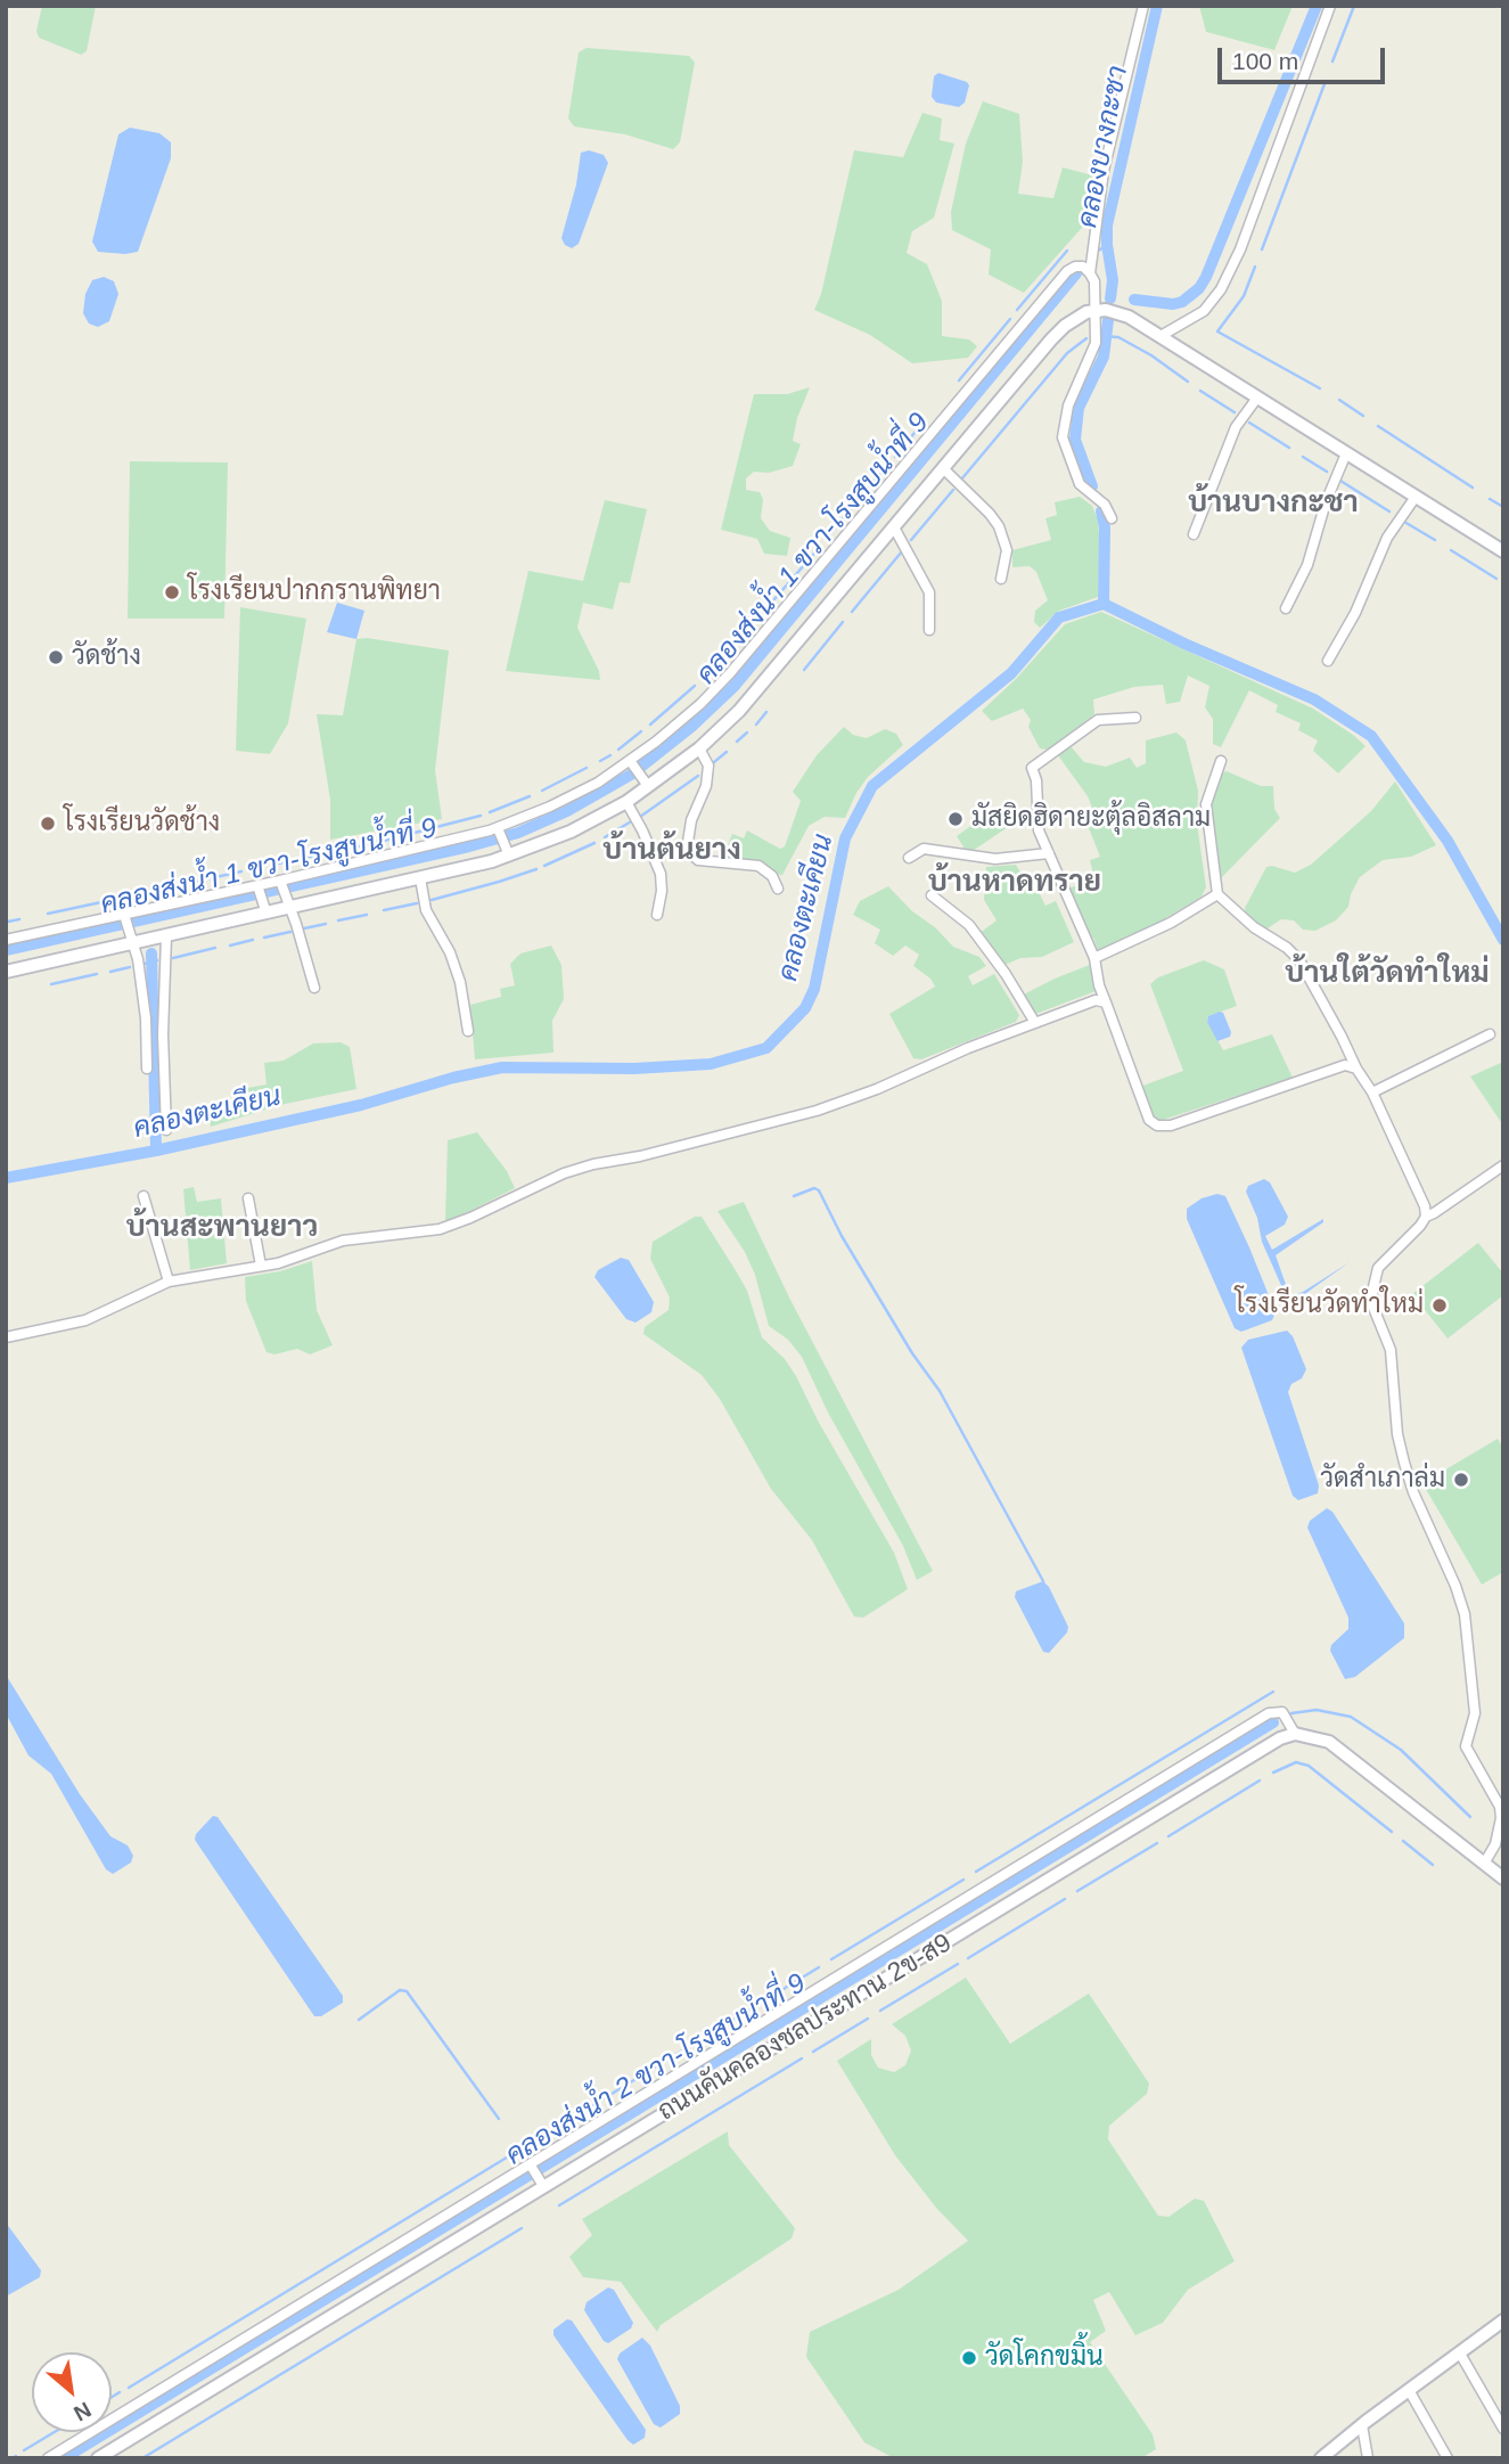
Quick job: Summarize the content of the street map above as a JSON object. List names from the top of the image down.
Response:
{
  "streets": {
    "street": ["ถนนคันคลองชลประทาน 2ข-ส9"]
  },
  "districts": [
    "บ้านบางกะชา",
    "บ้านต้นยาง",
    "บ้านหาดทราย",
    "บ้านใต้วัดทำใหม่",
    "บ้านสะพานยาว"
  ],
  "water": [
    "คลองบางกะชา",
    "คลองส่งน้ำ 1 ขวา-โรงสูบน้ำที่ 9",
    "คลองตะเคียน",
    "คลองส่งน้ำ 2 ขวา-โรงสูบน้ำที่ 9"
  ],
  "places": [
    "โรงเรียนปากกรานพิทยา",
    "วัดช้าง",
    "มัสยิดฮิดายะตุ้ลอิสลาม",
    "โรงเรียนวัดช้าง",
    "โรงเรียนวัดทำใหม่",
    "วัดสำเภาล่ม",
    "วัดโคกขมิ้น"
  ],
  "scale_bar": "100 m",
  "north": "bottom right"
}
